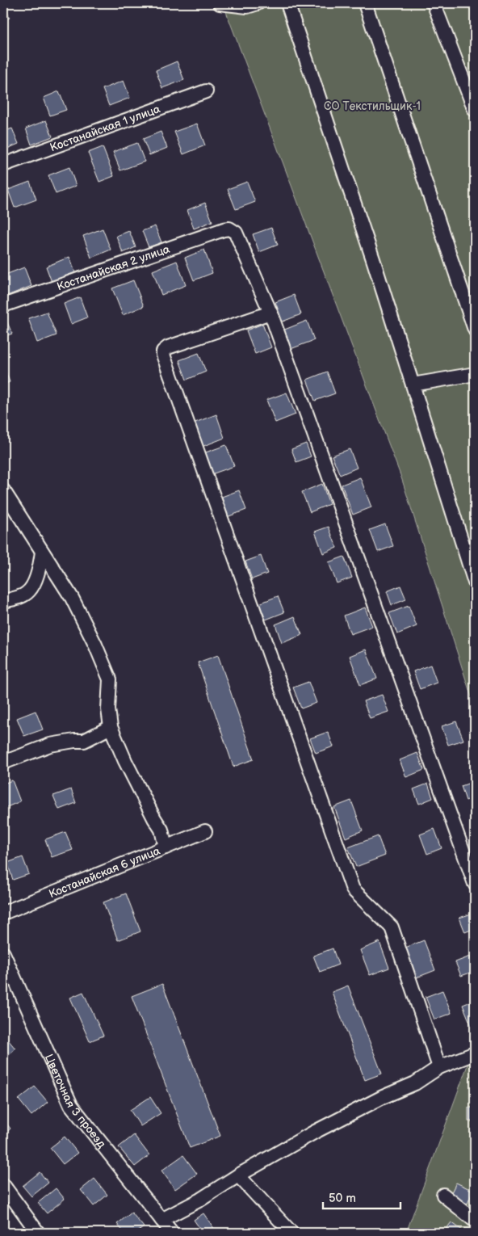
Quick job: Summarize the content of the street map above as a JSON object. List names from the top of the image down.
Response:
{
  "streets": {
    "street": [
      "Костанайская 1 улица",
      "Костанайская 2 улица",
      "Костанайская 6 улица",
      "Цветочная 3 проезд"
    ]
  },
  "parks": ["СО Текстильщик-1"],
  "scale_bar": "50 m"
}
